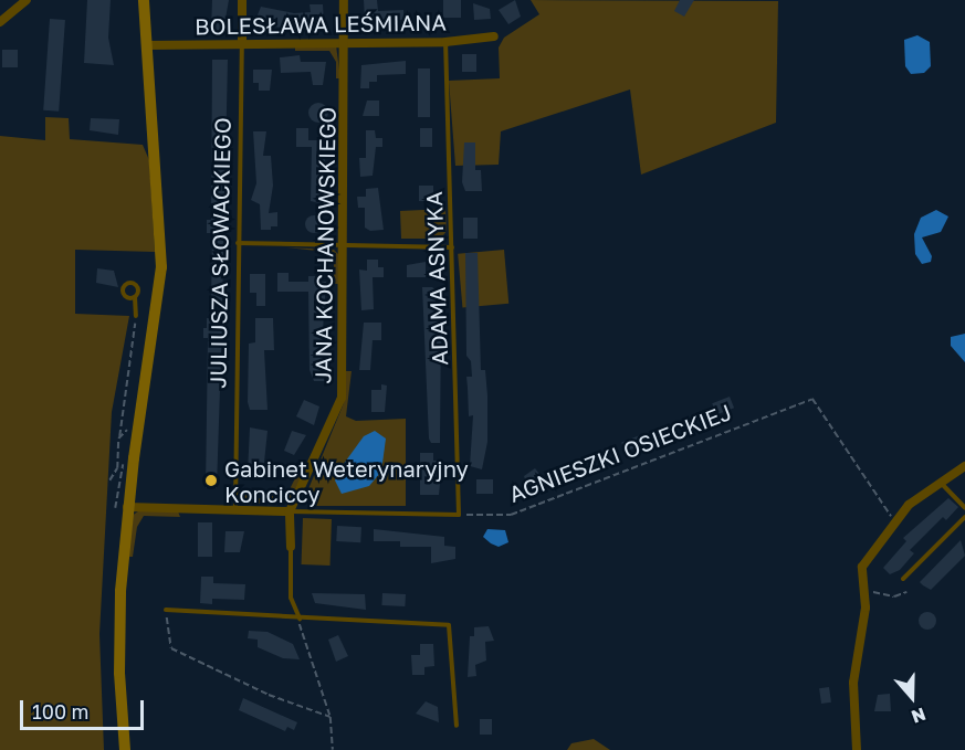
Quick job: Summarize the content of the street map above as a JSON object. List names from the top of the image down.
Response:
{
  "streets": {
    "street": ["BOLESŁAWA LEŚMIANA", "JANA KOCHANOWSKIEGO", "JULIUSZA SŁOWACKIEGO"],
    "lane": ["ADAMA ASNYKA"],
    "path": ["AGNIESZKI OSIECKIEJ"]
  },
  "crossings": [
    ["BOLESŁAWA LEŚMIANA", "JANA KOCHANOWSKIEGO"],
    ["BOLESŁAWA LEŚMIANA", "JULIUSZA SŁOWACKIEGO"],
    ["BOLESŁAWA LEŚMIANA", "ADAMA ASNYKA"],
    ["ADAMA ASNYKA", "AGNIESZKI OSIECKIEJ"]
  ],
  "places": ["Gabinet Weterynaryjny Konciccy"],
  "scale_bar": "100 m",
  "north": "bottom"
}
